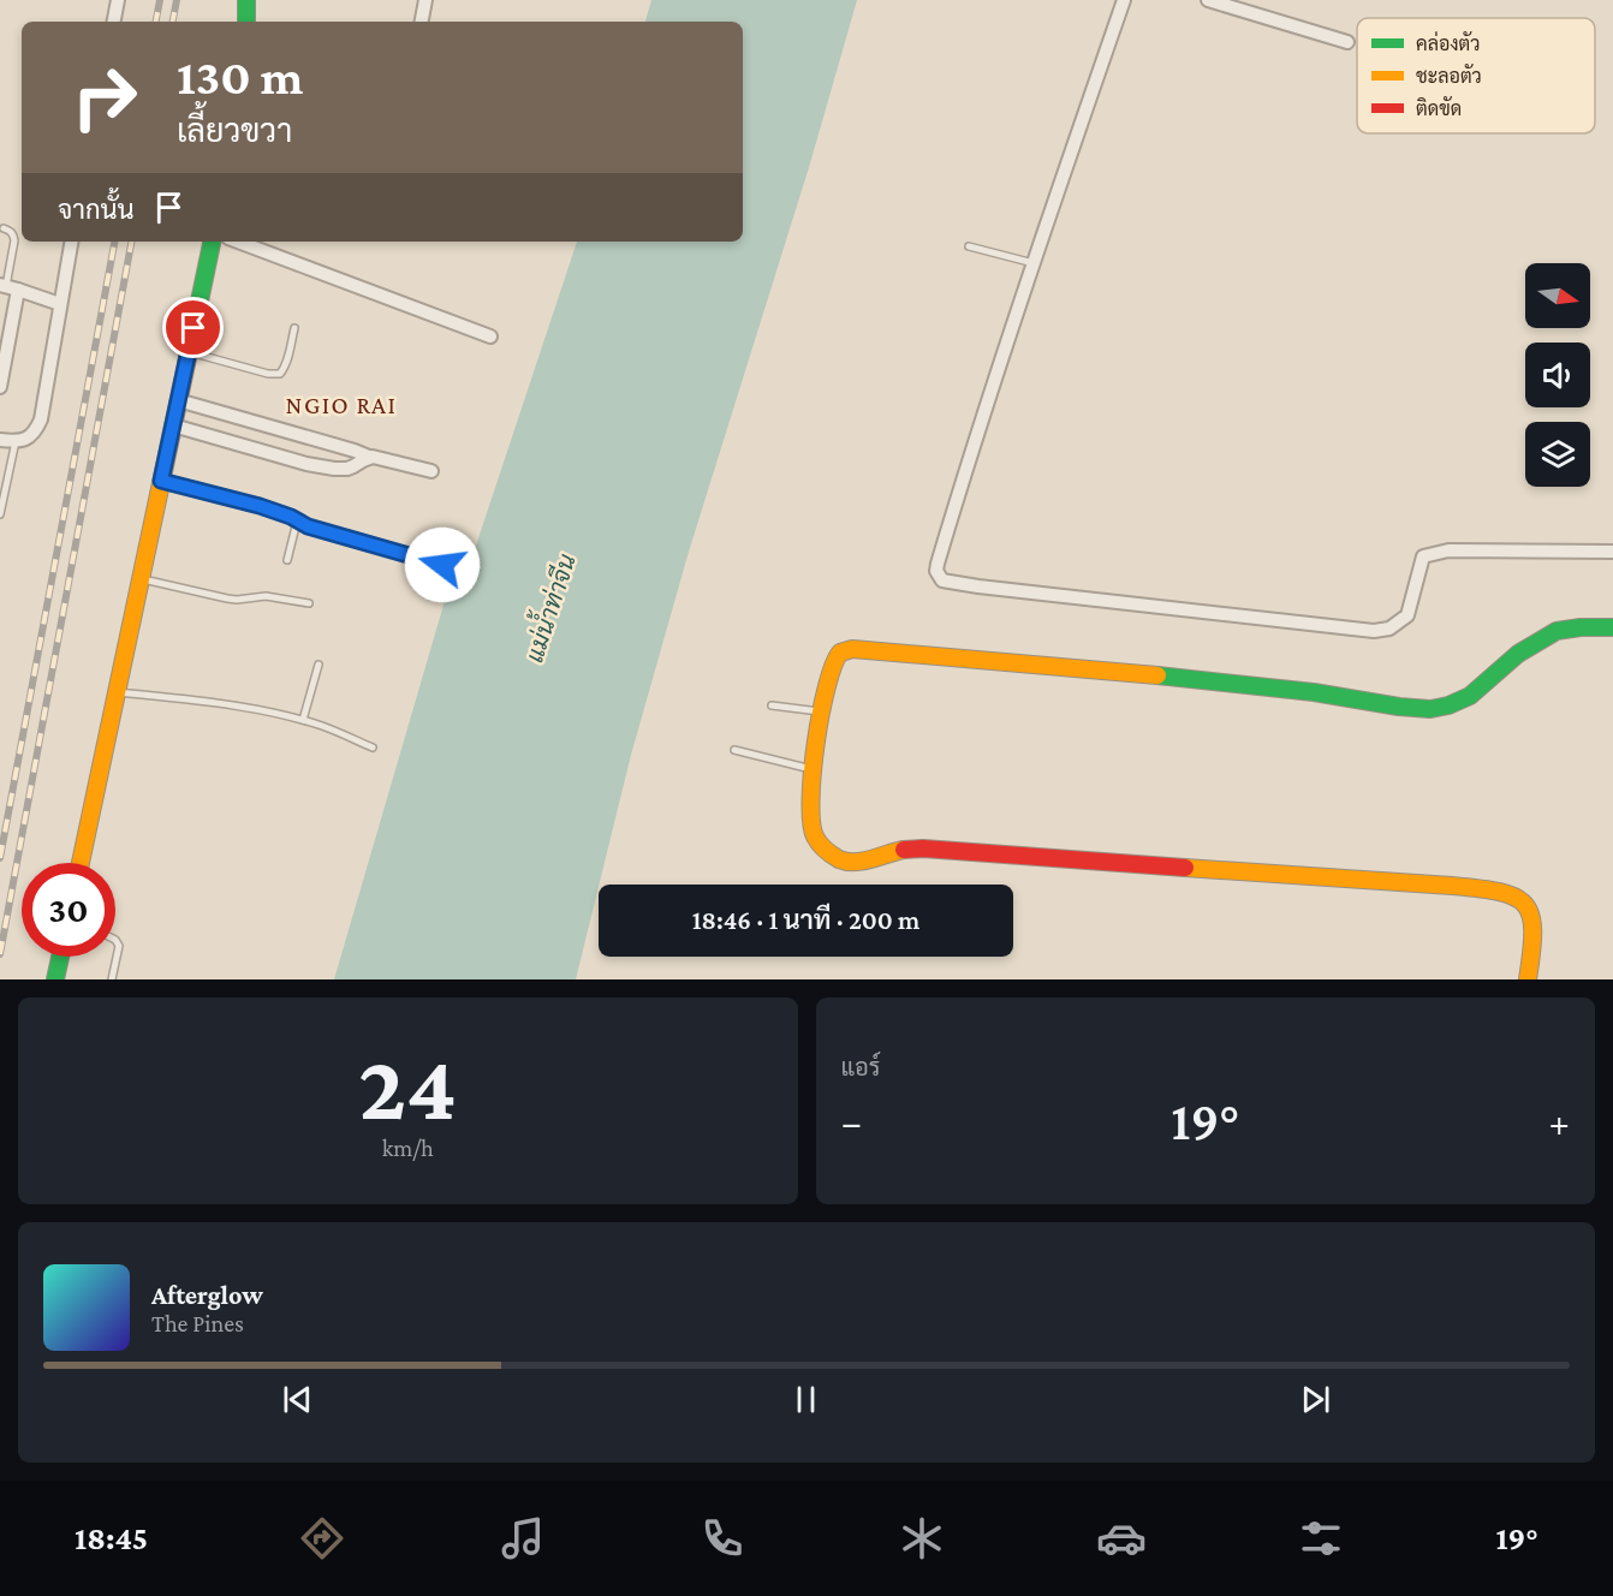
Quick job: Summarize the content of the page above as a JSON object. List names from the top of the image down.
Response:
{
  "districts": ["NGIO RAI"],
  "water": ["แม่น้ำท่าจีน"],
  "legend": ["คล่องตัว", "ชะลอตัว", "ติดขัด"],
  "north": "right",
  "page": {
    "turn": ["130 m", "เลี้ยวขวา"],
    "then": "จากนั้น",
    "limit": "30",
    "trip": "18:46 · 1 นาที · 200 m",
    "tile": [
      ["24", "km/h"],
      "แอร์"
    ],
    "heat": ["−", "19°", "+"],
    "song": ["Afterglow", "The Pines"],
    "tabs": ["18:45", "19°"]
  }
}
